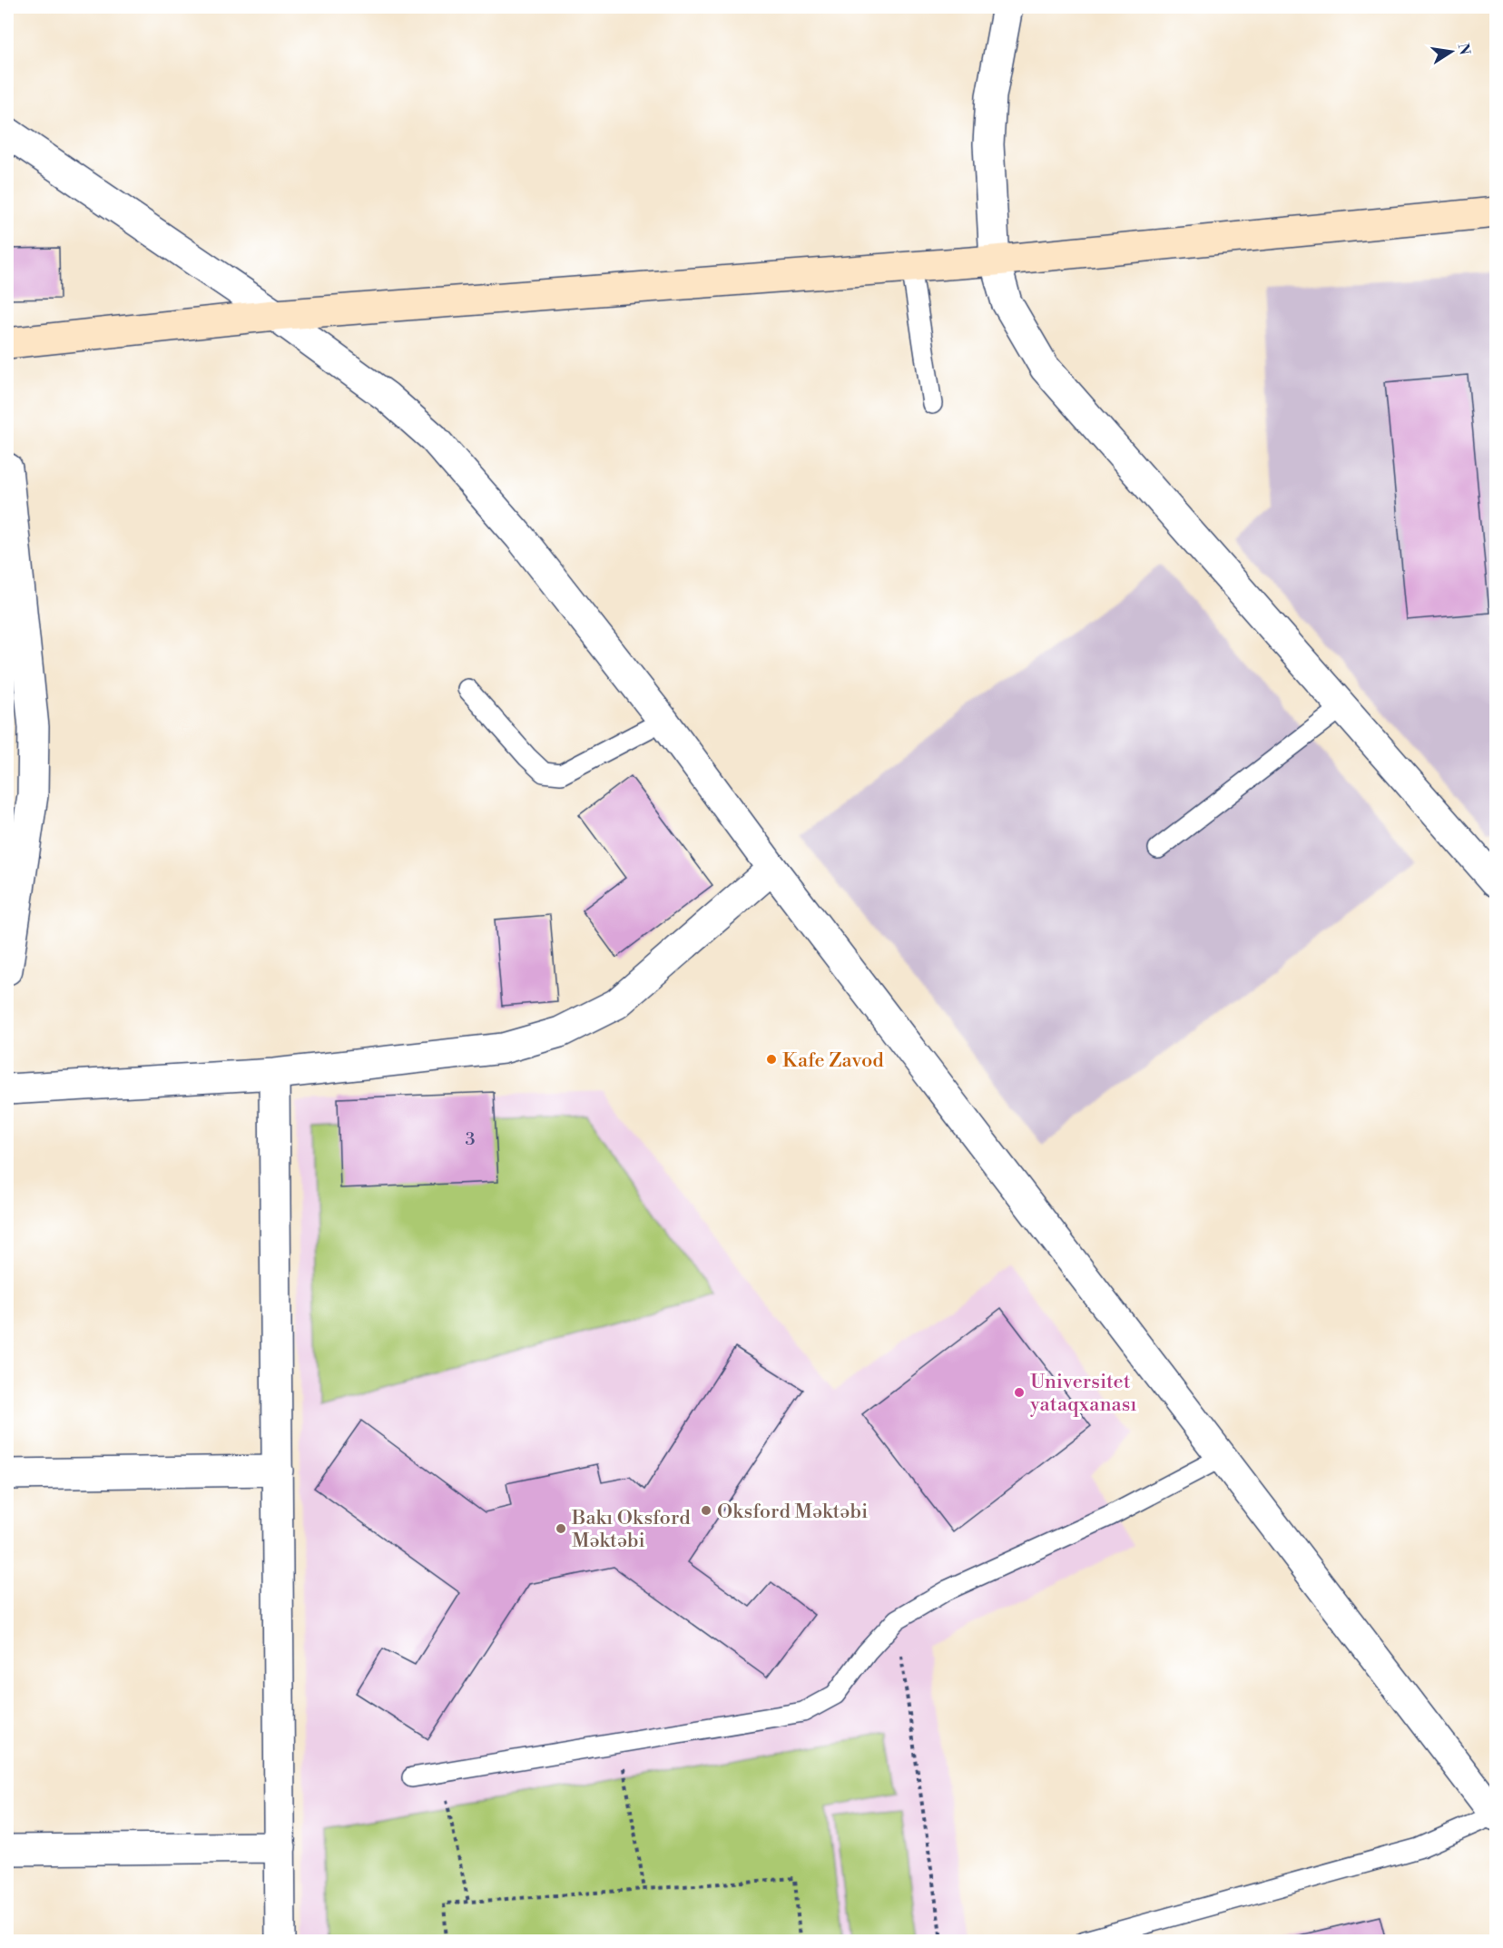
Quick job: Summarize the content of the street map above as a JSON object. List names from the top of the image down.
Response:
{
  "places": [
    "Kafe Zavod",
    "Universitet yataqxanası",
    "Oksford Məktəbi",
    "Bakı Oksford Məktəbi"
  ],
  "house_numbers": ["3"],
  "north": "right"
}
